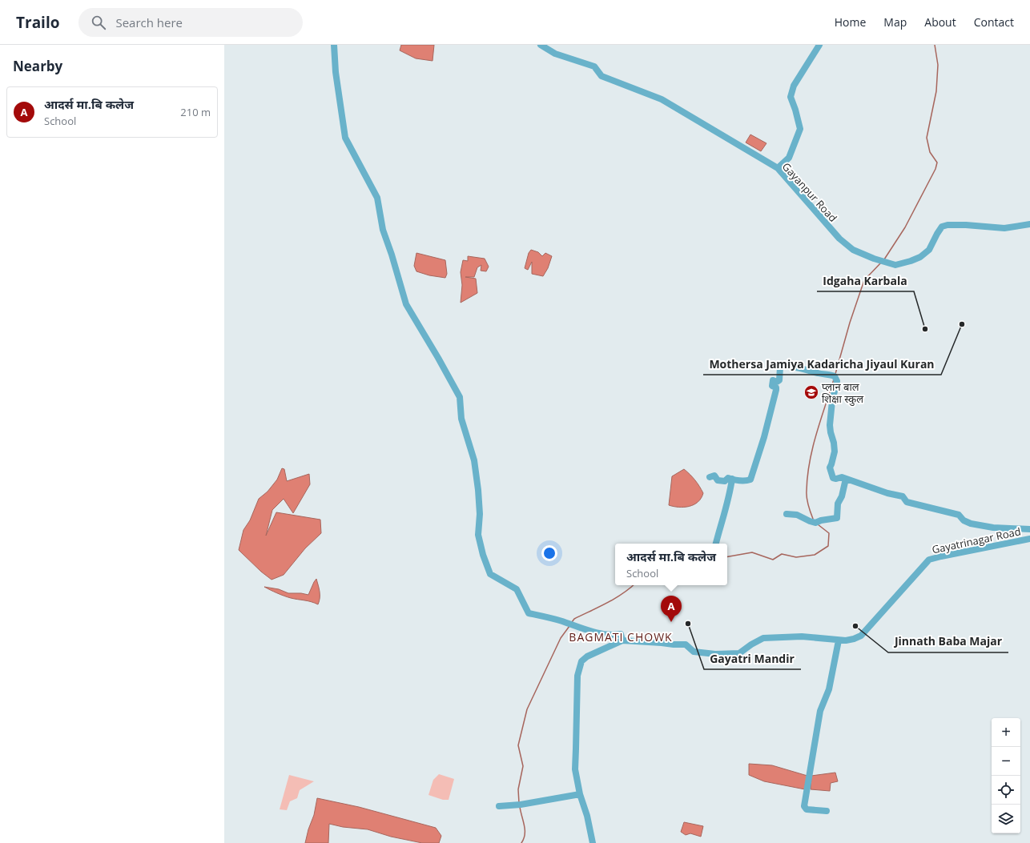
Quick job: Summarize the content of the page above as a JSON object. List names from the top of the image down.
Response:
{
  "streets": {
    "street": ["Gayanpur Road", "Gayatrinagar Road"]
  },
  "districts": ["BAGMATI CHOWK"],
  "places": {
    "other": [
      "Mothersa Jamiya Kadaricha Jiyaul Kuran",
      "Idgaha Karbala",
      "Gayatri Mandir",
      "Jinnath Baba Majar"
    ],
    "school or university": ["प्लान बाल शिक्षा स्कुल"]
  },
  "page": {
    "header": "Trailo",
    "search": "Search here",
    "nav": [
      "Home",
      "Map",
      "About",
      "Contact"
    ],
    "heading": "Nearby",
    "list": [
      {
        "mark": "A",
        "name": "आदर्स मा.बि कलेज",
        "note": "School",
        "value": "210 m"
      }
    ],
    "popup": ["आदर्स मा.बि कलेज", "School"],
    "pins": "A",
    "map_buttons": ["+", "−"]
  }
}
